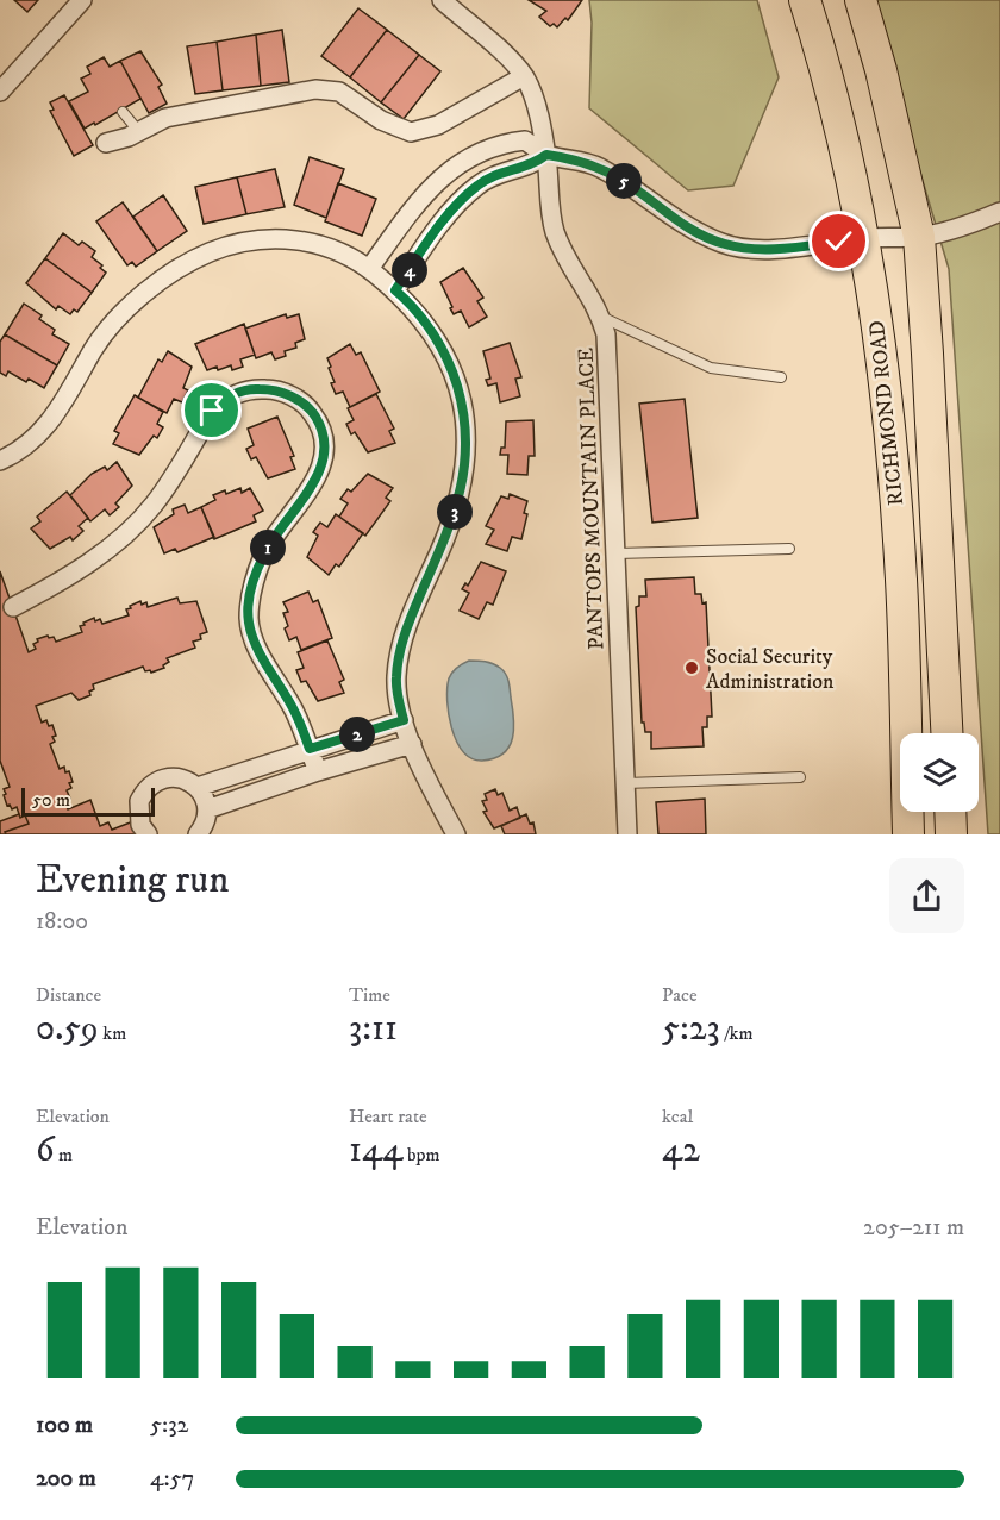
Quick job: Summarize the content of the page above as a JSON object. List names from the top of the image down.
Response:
{
  "streets": {
    "highway": ["RICHMOND ROAD"],
    "street": ["PANTOPS MOUNTAIN PLACE"]
  },
  "places": ["Social Security Administration"],
  "scale_bar": "50 m",
  "page": {
    "pins": [
      "5",
      "4",
      "3",
      "1",
      "2"
    ],
    "scale": "50 m",
    "heading": ["Evening run", "18:00"],
    "stats": [
      ["Distance", "0.59 km"],
      ["Time", "3:11"],
      ["Pace", "5:23 /km"],
      ["Elevation", "6 m"],
      ["Heart rate", "144 bpm"],
      ["kcal", "42"]
    ],
    "chart": ["Elevation", "205–211 m"],
    "list": [
      {
        "name": "100 m",
        "note": "5:32"
      },
      {
        "name": "200 m",
        "note": "4:57"
      }
    ]
  }
}
